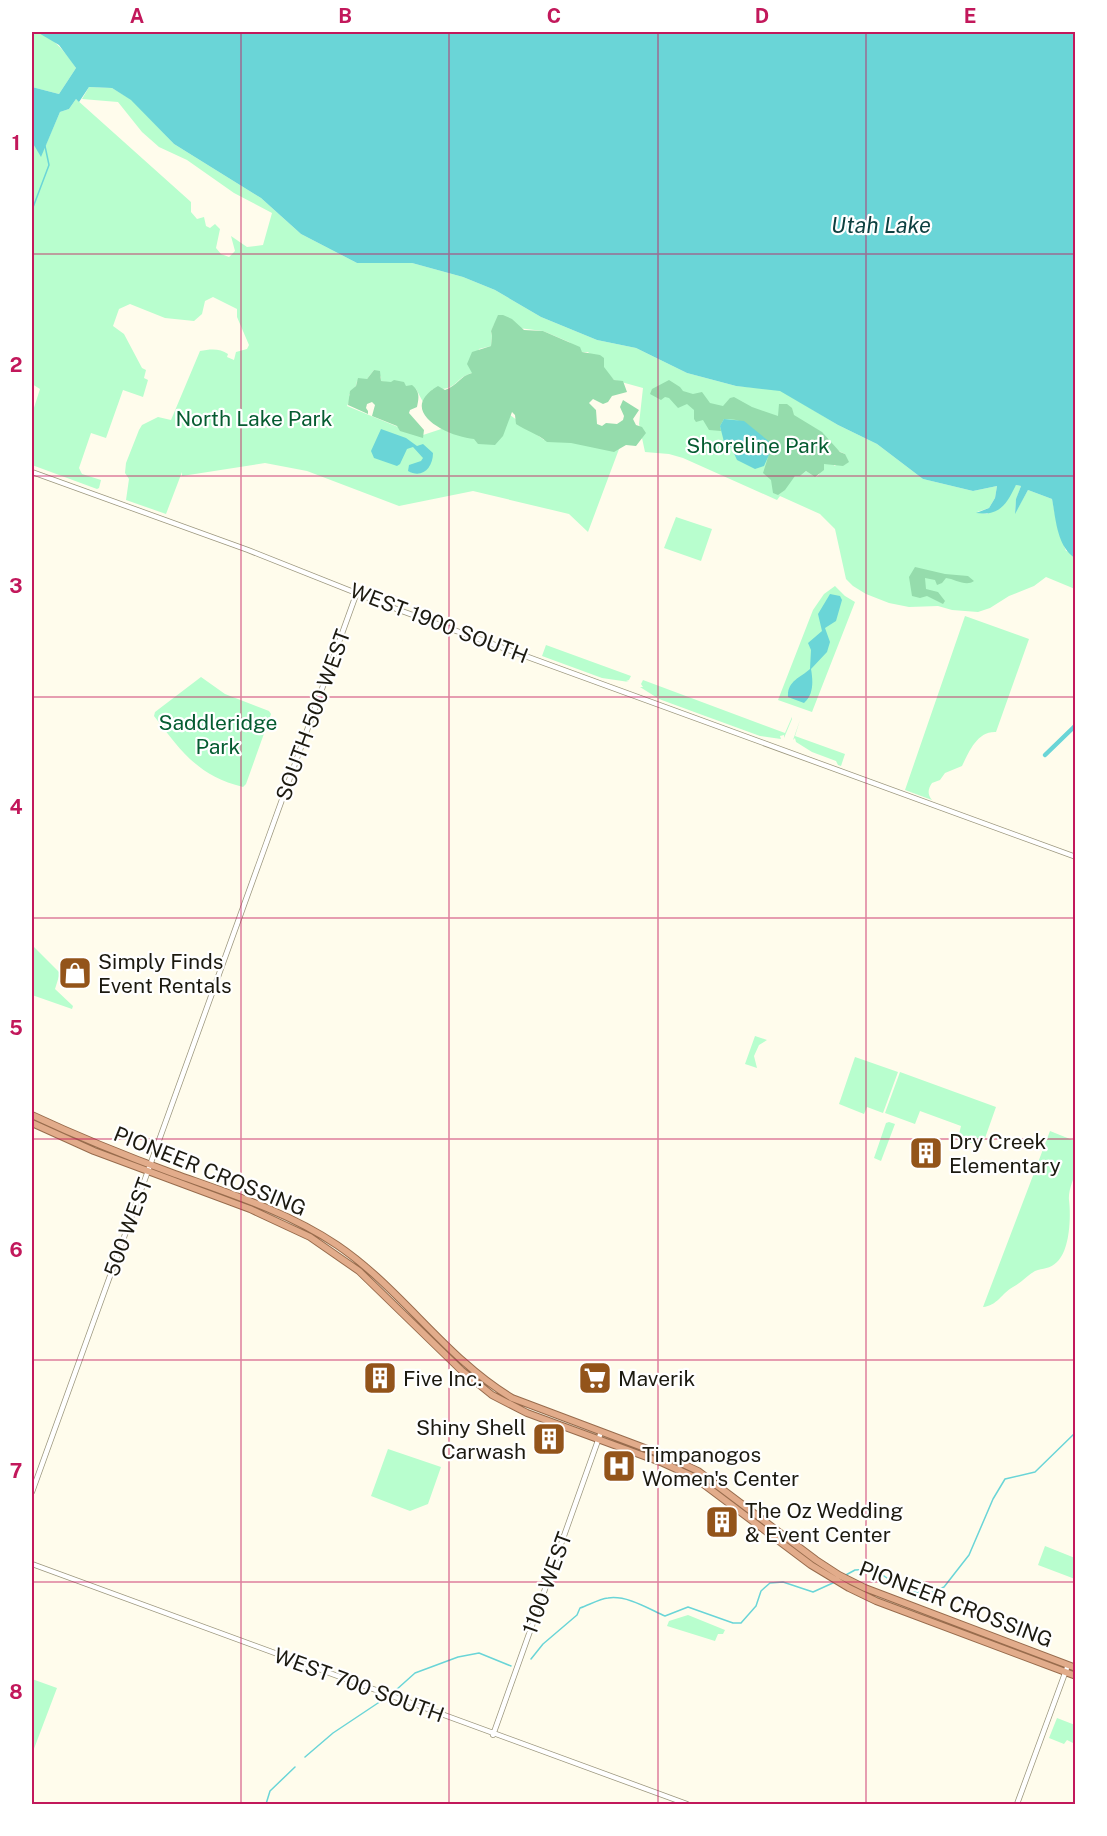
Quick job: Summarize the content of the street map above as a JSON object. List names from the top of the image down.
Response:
{
  "streets": {
    "highway": ["PIONEER CROSSING"],
    "street": [
      "WEST 1900 SOUTH",
      "SOUTH 500 WEST",
      "500 WEST",
      "1100 WEST",
      "WEST 700 SOUTH"
    ]
  },
  "crossings": [
    ["WEST 1900 SOUTH", "SOUTH 500 WEST"],
    ["SOUTH 500 WEST", "500 WEST"],
    ["PIONEER CROSSING", "500 WEST"],
    ["PIONEER CROSSING", "1100 WEST"],
    ["1100 WEST", "WEST 700 SOUTH"]
  ],
  "water": ["Utah Lake"],
  "parks": ["North Lake Park", "Shoreline Park", "Saddleridge Park"],
  "places": {
    "shop": ["Simply Finds Event Rentals"],
    "building": [
      "Dry Creek Elementary",
      "Five Inc.",
      "Shiny Shell Carwash",
      "The Oz Wedding & Event Center"
    ],
    "supermarket": ["Maverik"],
    "hospital": ["Timpanogos Women's Center"]
  },
  "grid": {
    "columns": [
      "A",
      "B",
      "C",
      "D",
      "E"
    ],
    "rows": [
      "1",
      "2",
      "3",
      "4",
      "5",
      "6",
      "7",
      "8"
    ]
  }
}
